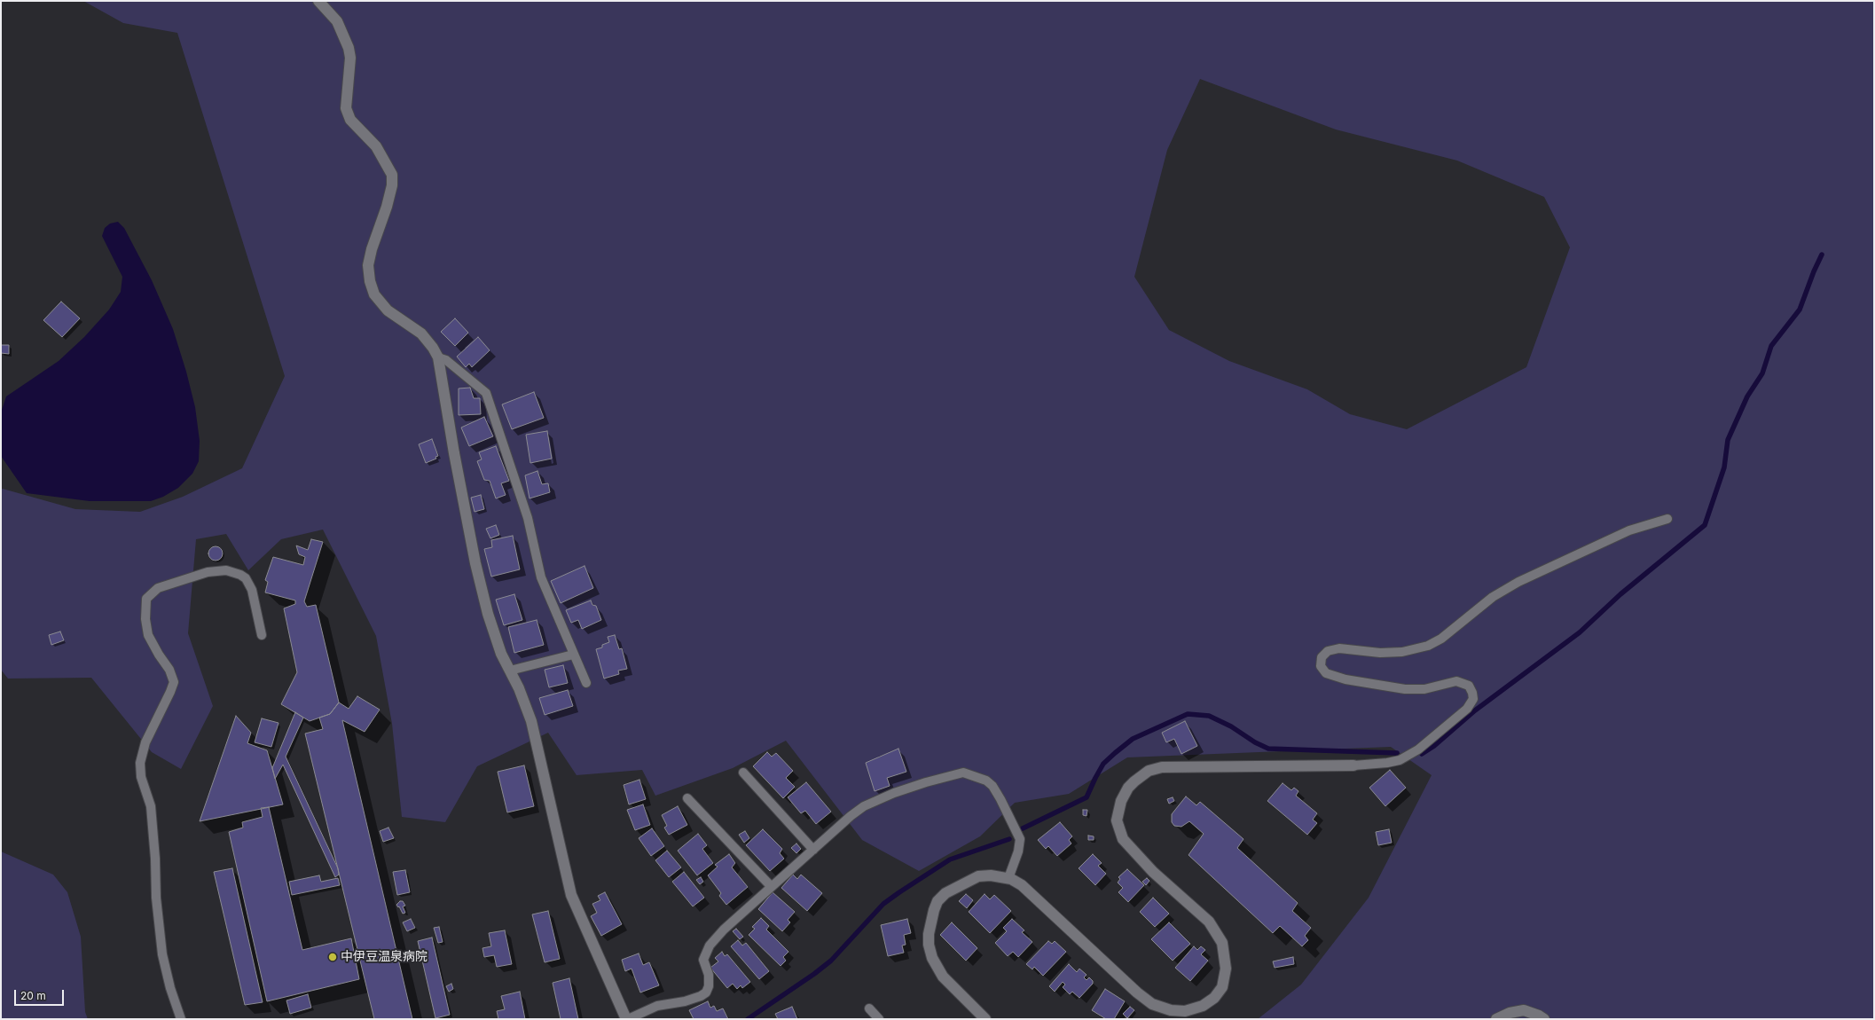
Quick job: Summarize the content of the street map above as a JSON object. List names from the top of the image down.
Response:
{
  "places": ["中伊豆温泉病院"],
  "scale_bar": "20 m"
}
